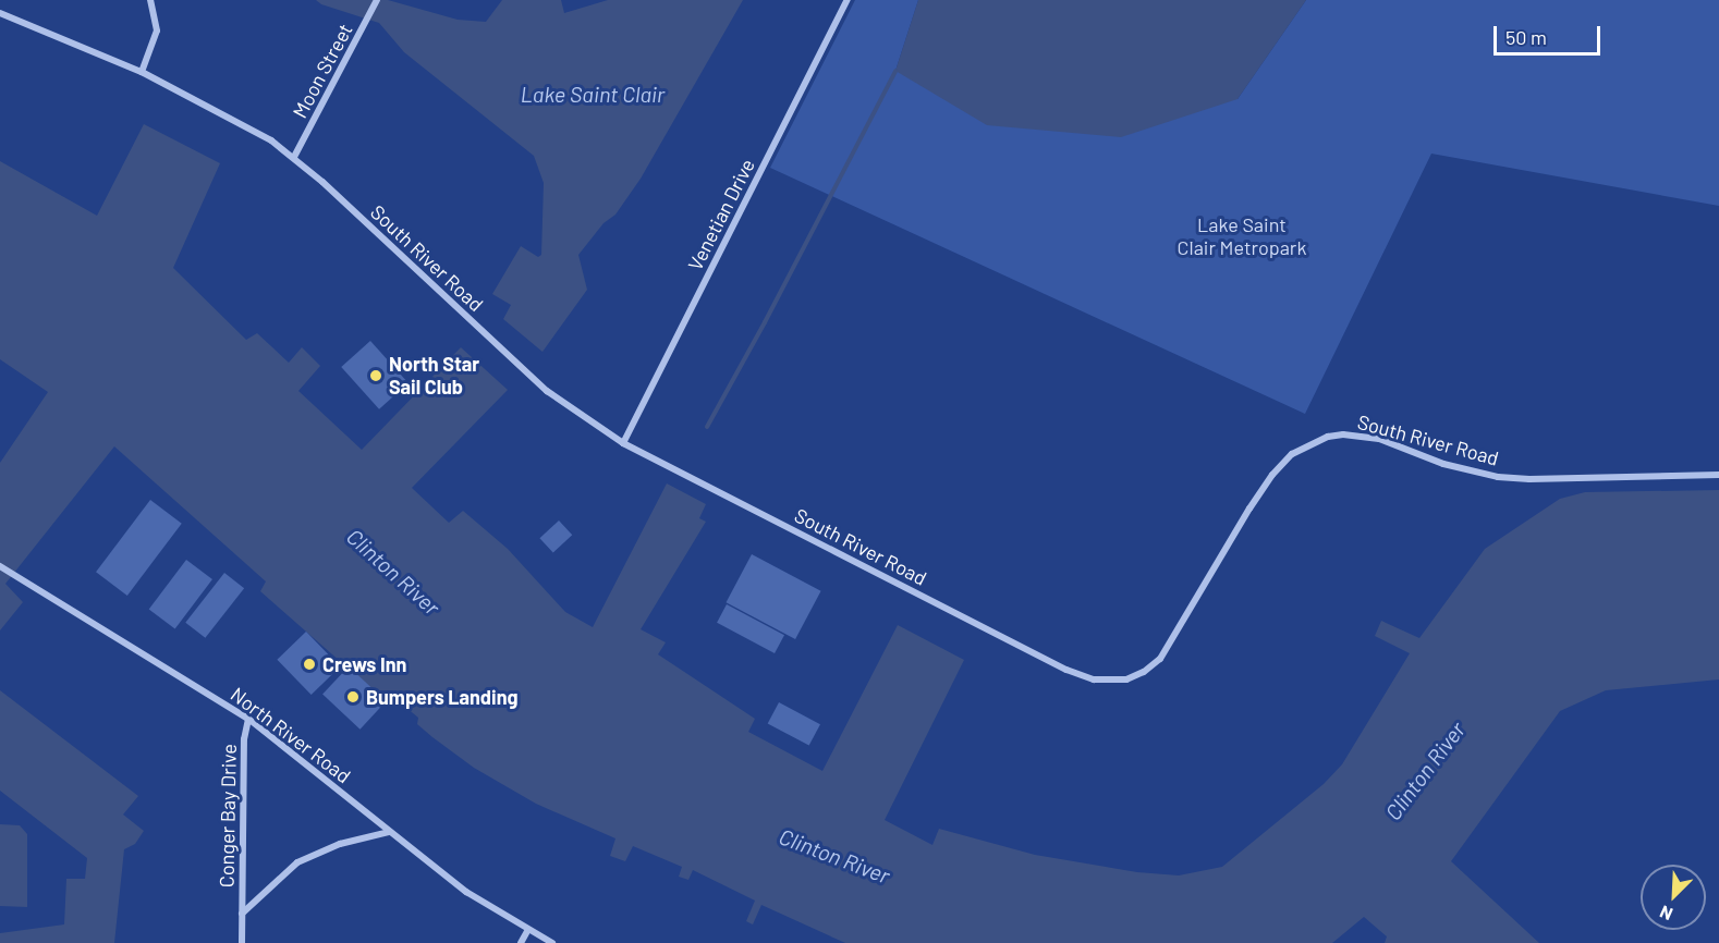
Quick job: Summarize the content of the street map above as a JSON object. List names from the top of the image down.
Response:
{
  "streets": {
    "street": [
      "Moon Street",
      "Venetian Drive",
      "South River Road",
      "North River Road",
      "Conger Bay Drive"
    ]
  },
  "crossings": [
    ["Moon Street", "South River Road"],
    ["Venetian Drive", "South River Road"],
    ["North River Road", "Conger Bay Drive"]
  ],
  "water": ["Lake Saint Clair", "Clinton River"],
  "parks": ["Lake Saint Clair Metropark"],
  "places": ["North Star Sail Club", "Crews Inn", "Bumpers Landing"],
  "scale_bar": "50 m",
  "north": "bottom left"
}
